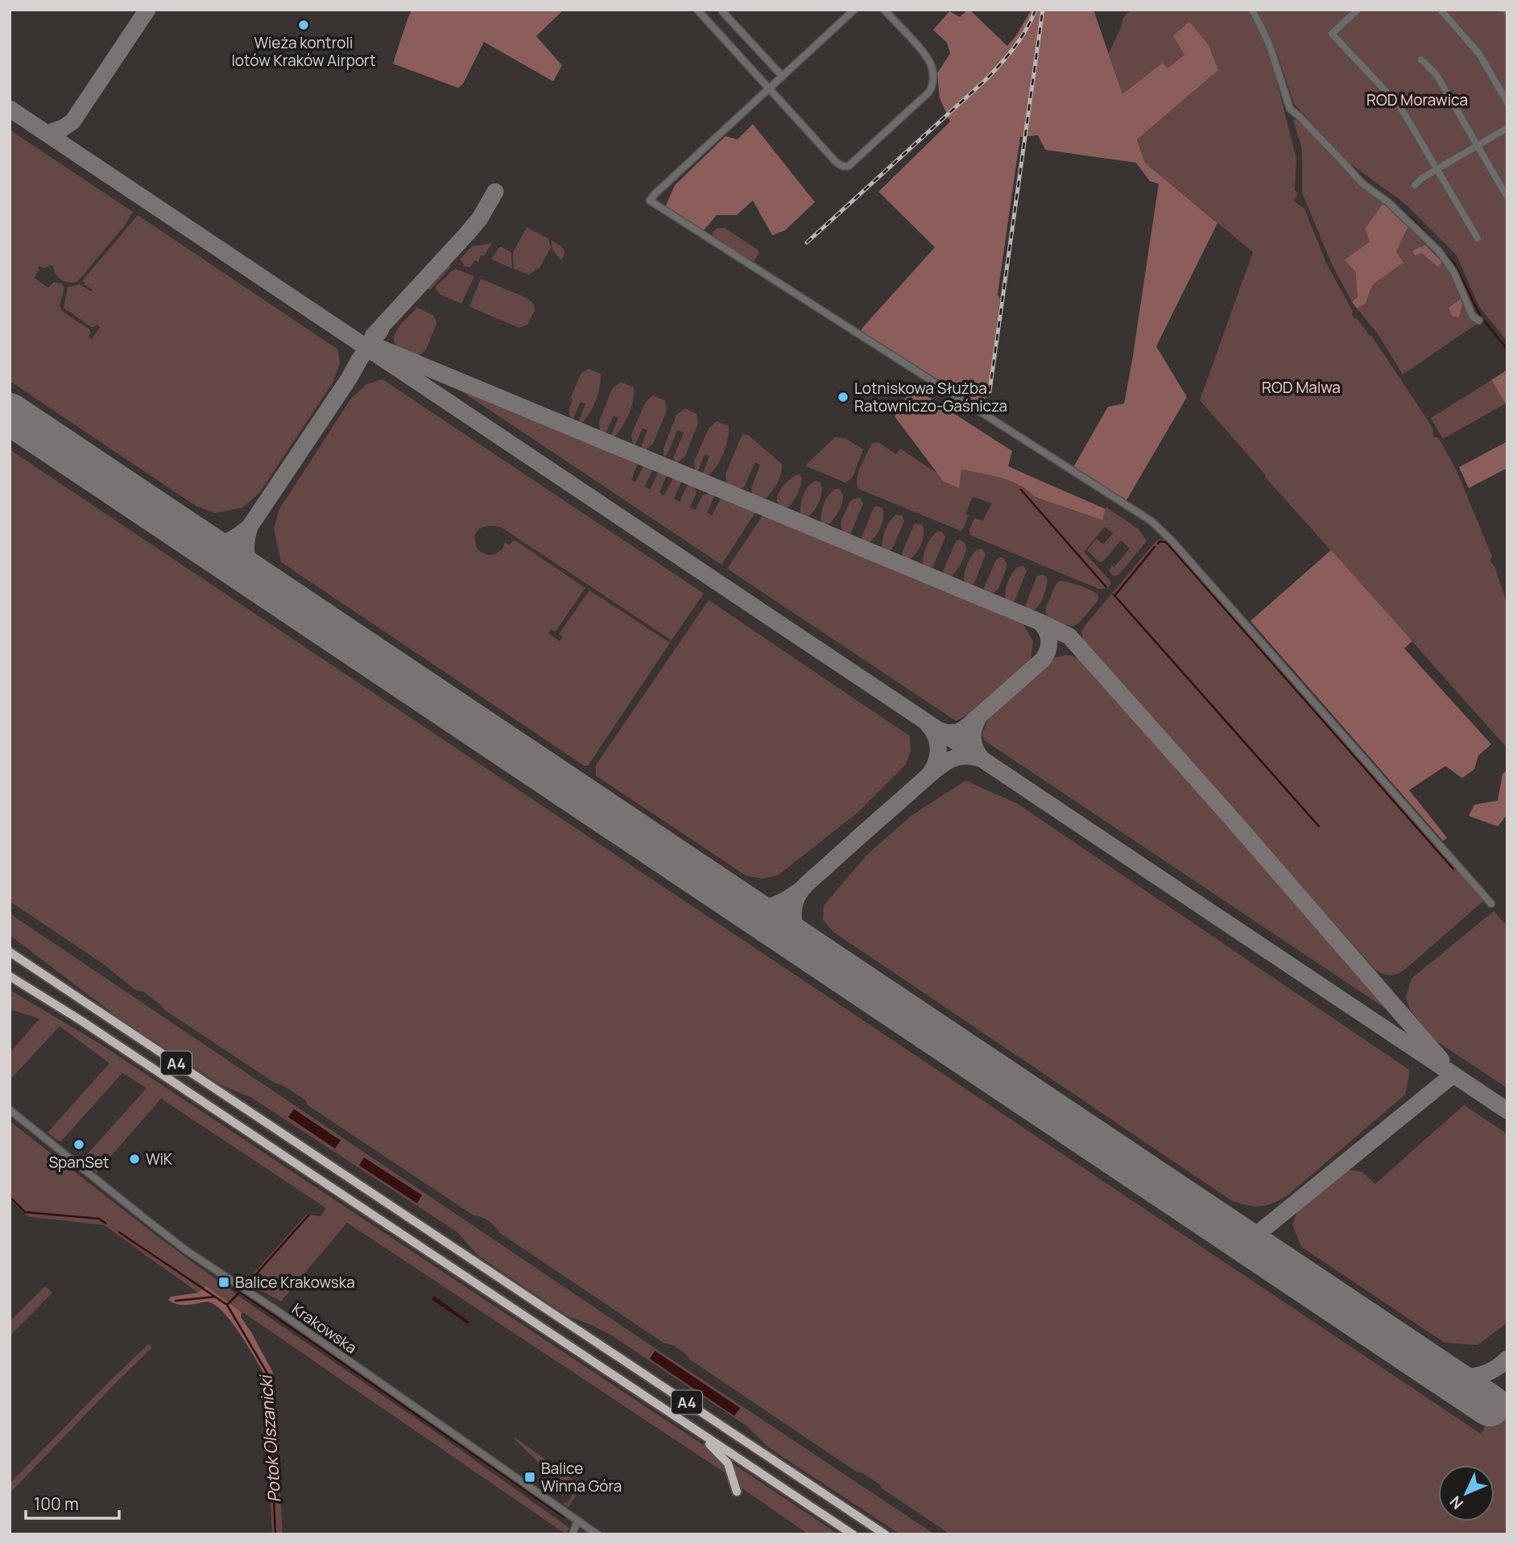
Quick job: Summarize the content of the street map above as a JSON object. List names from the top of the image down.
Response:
{
  "streets": {
    "highway": ["A4"],
    "street": ["Krakowska"]
  },
  "water": ["Potok Olszanicki"],
  "parks": ["ROD Morawica", "ROD Malwa"],
  "places": {
    "other": [
      "Wieża kontroli lotów Kraków Airport",
      "Lotniskowa Służba Ratowniczo-Gaśnicza",
      "SpanSet",
      "WiK"
    ],
    "transit": ["Balice Krakowska", "Balice Winna Góra"]
  },
  "scale_bar": "100 m",
  "north": "bottom left"
}
